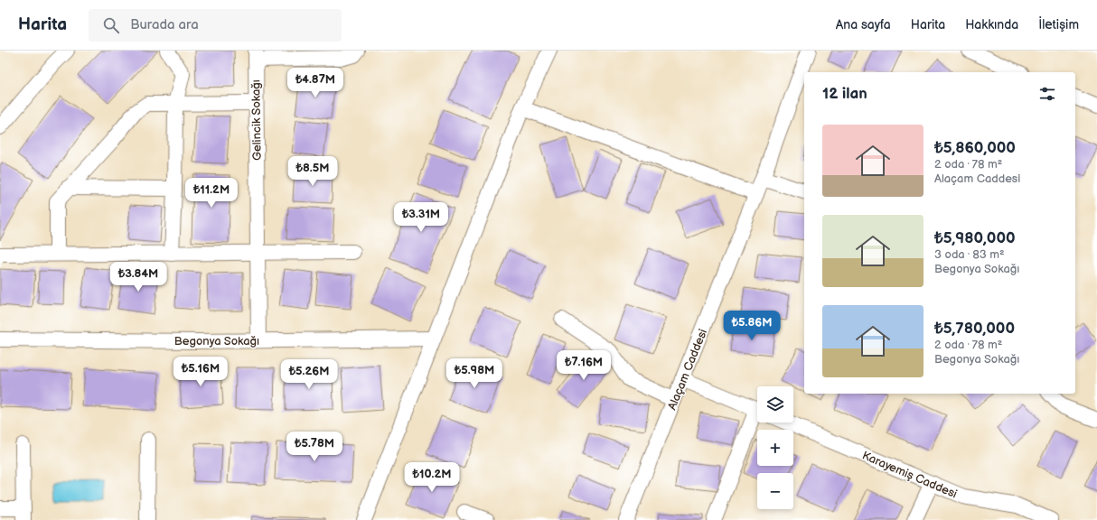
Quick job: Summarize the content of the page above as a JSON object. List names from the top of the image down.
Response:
{
  "streets": {
    "street": [
      "Gelincik Sokağı",
      "Begonya Sokağı",
      "Alaçam Caddesi",
      "Karayemiş Caddesi"
    ]
  },
  "crossings": [
    ["Gelincik Sokağı", "Begonya Sokağı"]
  ],
  "page": {
    "header": "Harita",
    "search": "Burada ara",
    "nav": [
      "Ana sayfa",
      "Harita",
      "Hakkında",
      "İletişim"
    ],
    "price": [
      "₺4.87M",
      "₺8.5M",
      "₺11.2M",
      "₺3.31M",
      "₺3.84M",
      "₺5.86M",
      "₺7.16M",
      "₺5.16M",
      "₺5.98M",
      "₺5.26M",
      "₺5.78M",
      "₺10.2M"
    ],
    "heading": "12 ilan",
    "list": [
      {
        "name": "₺5,860,000",
        "note": "2 oda · 78 m² · Alaçam Caddesi"
      },
      {
        "name": "₺5,980,000",
        "note": "3 oda · 83 m² · Begonya Sokağı"
      },
      {
        "name": "₺5,780,000",
        "note": "2 oda · 78 m² · Begonya Sokağı"
      }
    ],
    "map_buttons": ["+", "−"]
  }
}
